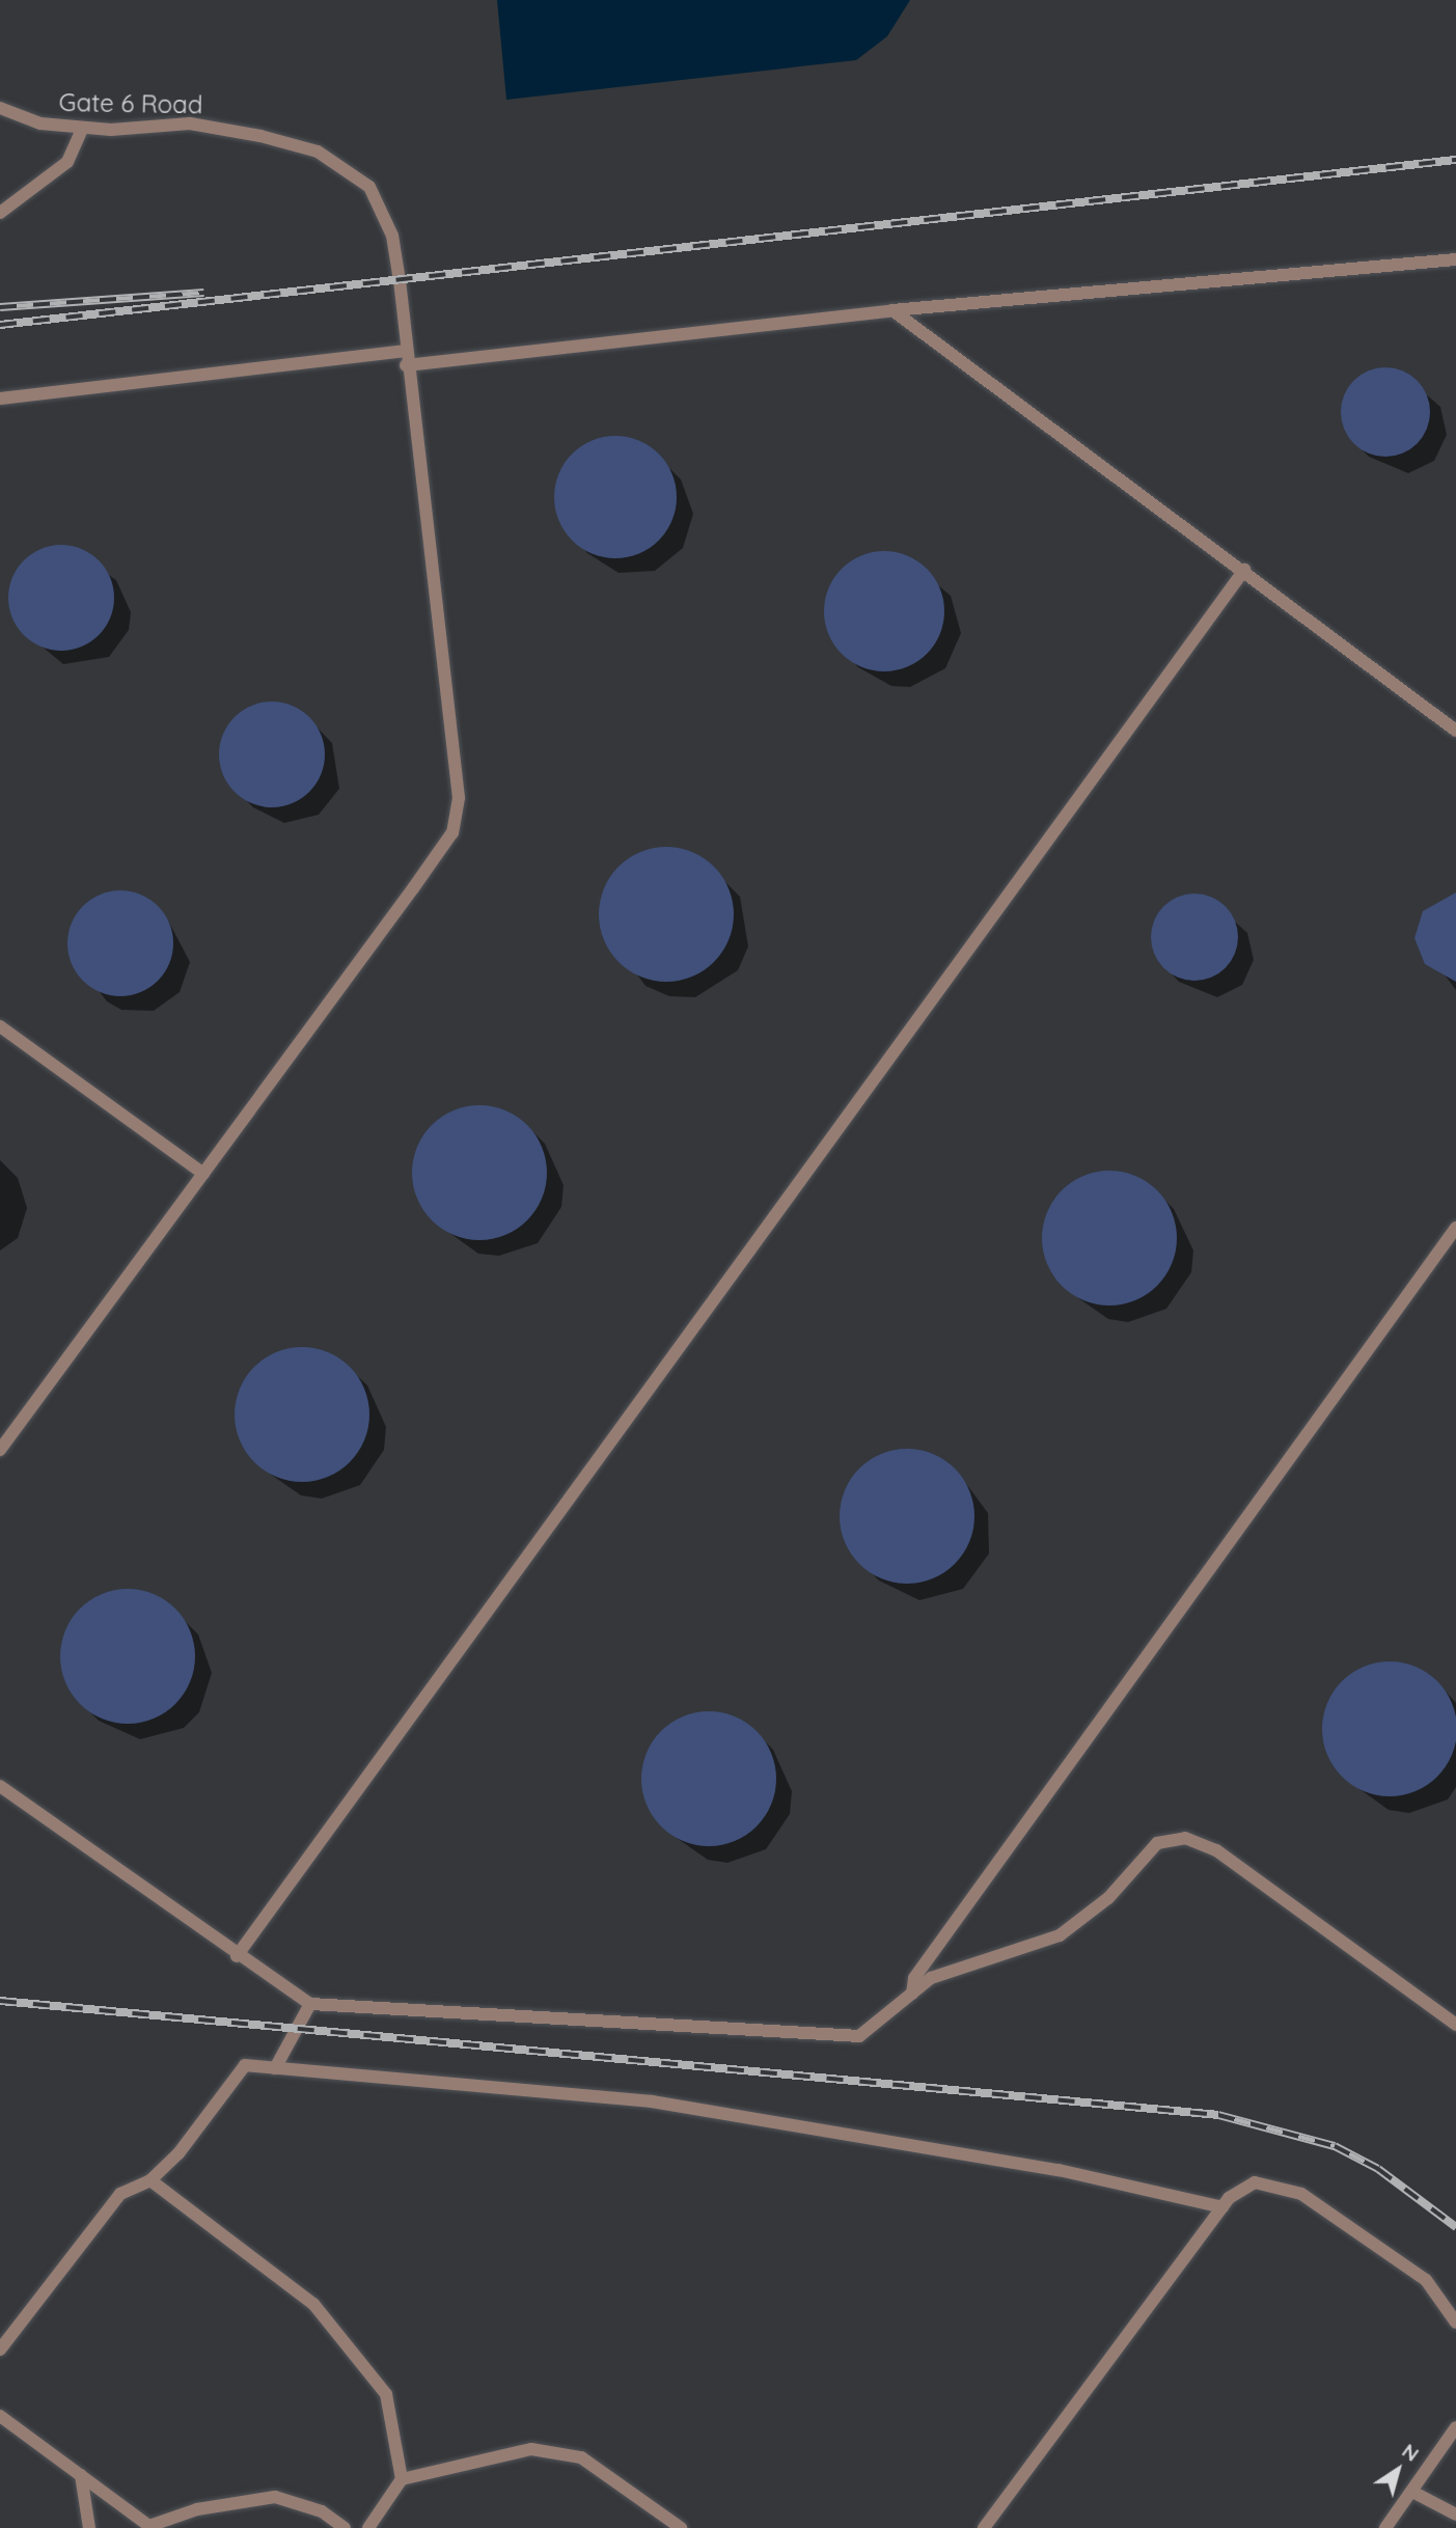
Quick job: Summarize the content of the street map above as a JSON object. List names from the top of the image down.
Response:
{
  "streets": {
    "lane": ["Gate 6 Road"]
  },
  "north": "top right"
}
